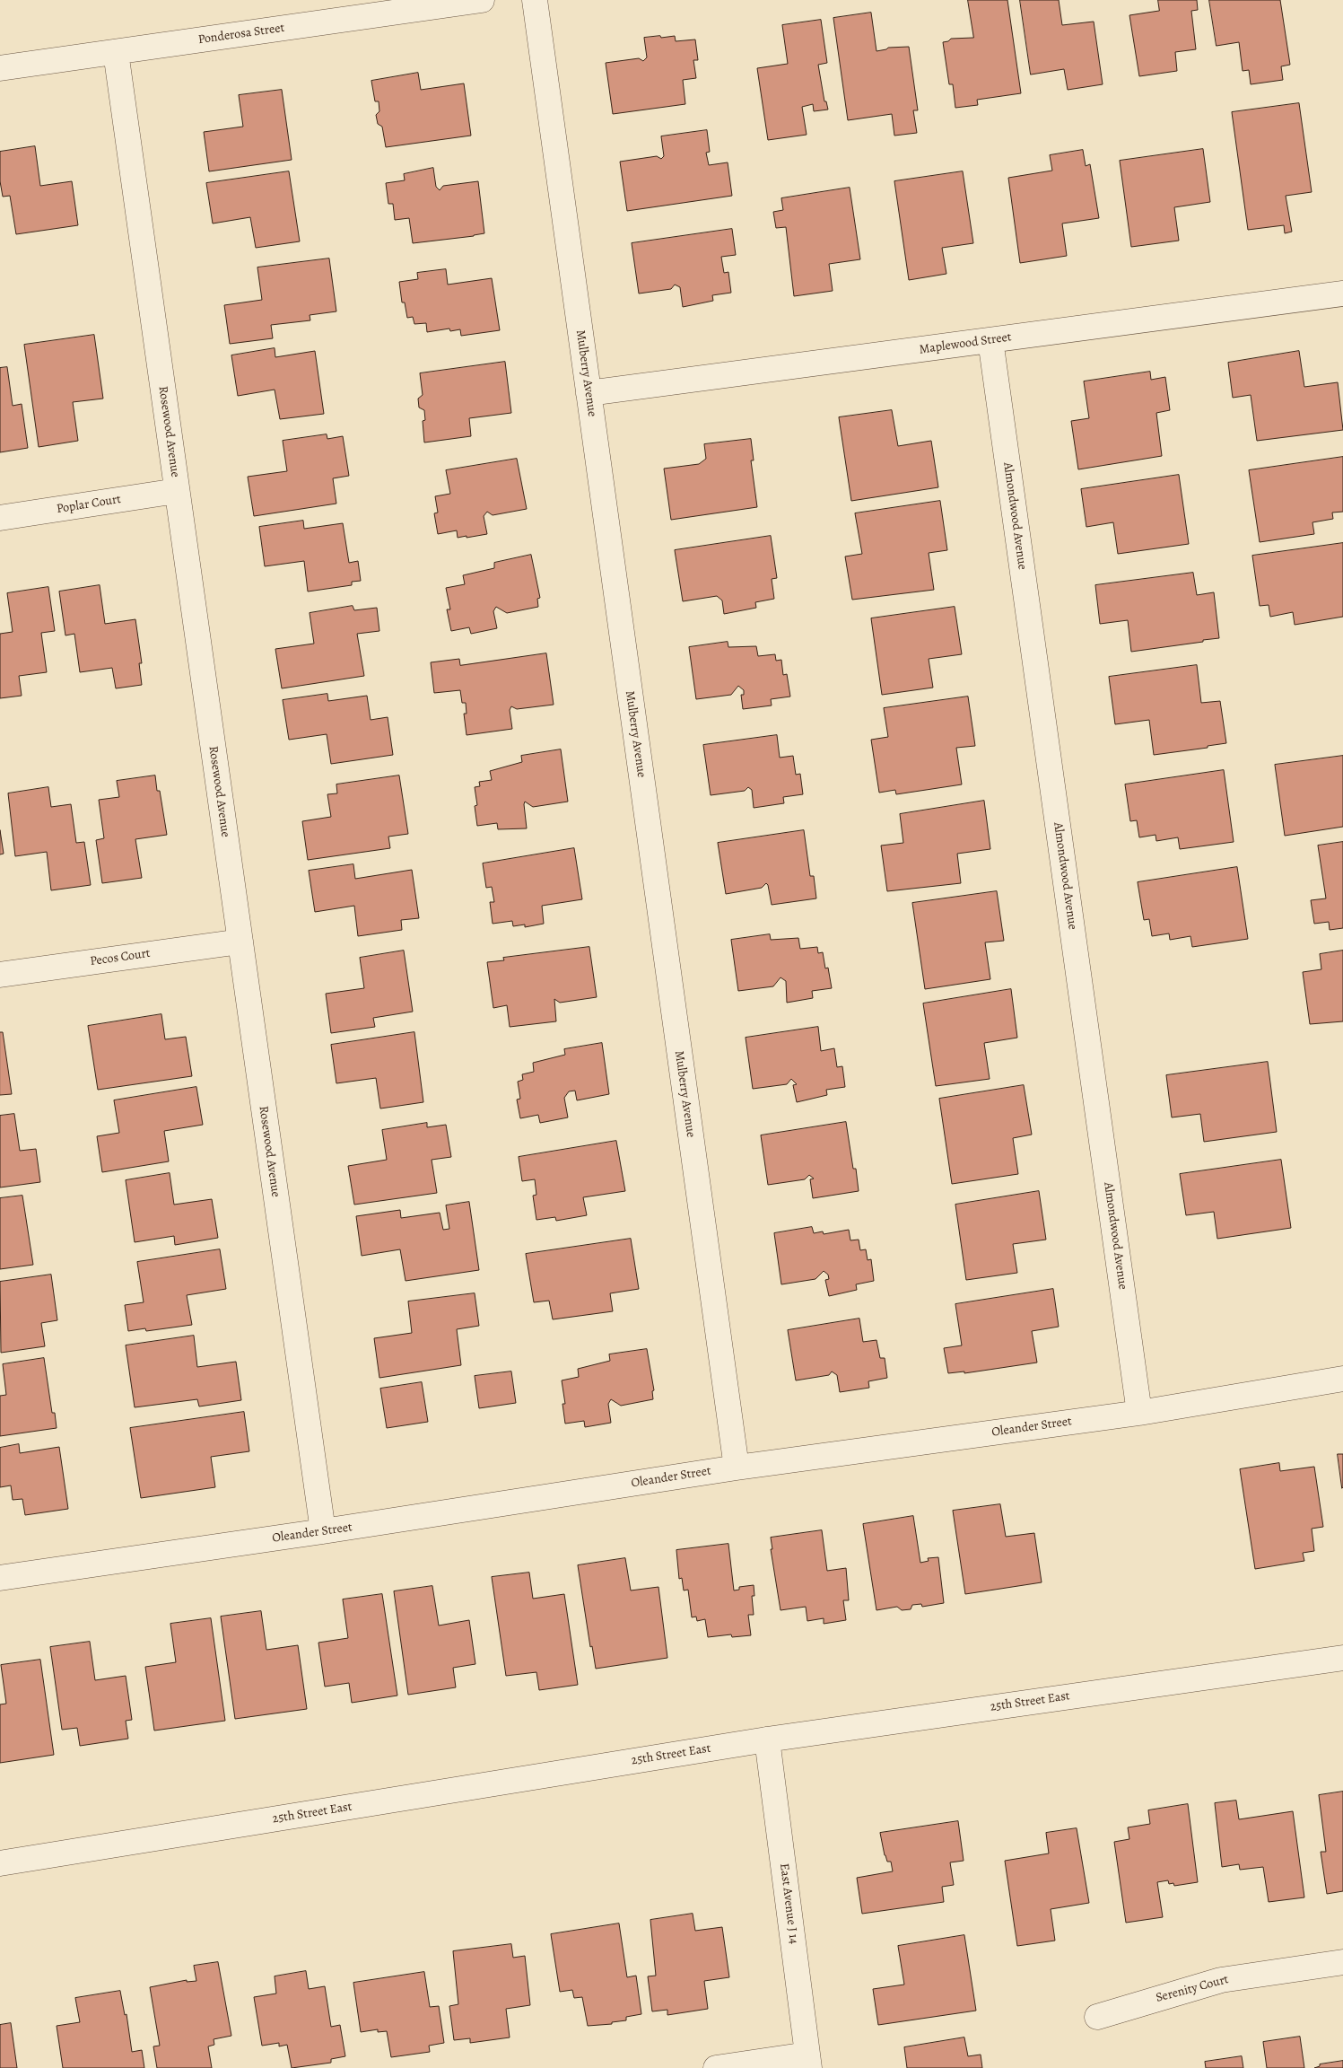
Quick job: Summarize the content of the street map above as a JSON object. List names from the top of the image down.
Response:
{
  "streets": {
    "street": [
      "Ponderosa Street",
      "Maplewood Street",
      "Mulberry Avenue",
      "Rosewood Avenue",
      "Poplar Court",
      "Almondwood Avenue",
      "Pecos Court",
      "Oleander Street",
      "25th Street East",
      "East Avenue J 14",
      "Serenity Court"
    ]
  },
  "crossings": [
    ["Ponderosa Street", "Rosewood Avenue"],
    ["Maplewood Street", "Mulberry Avenue"],
    ["Maplewood Street", "Almondwood Avenue"],
    ["Mulberry Avenue", "Oleander Street"],
    ["Rosewood Avenue", "Poplar Court"],
    ["Rosewood Avenue", "Pecos Court"],
    ["Rosewood Avenue", "Oleander Street"],
    ["Almondwood Avenue", "Oleander Street"],
    ["25th Street East", "East Avenue J 14"]
  ]
}
